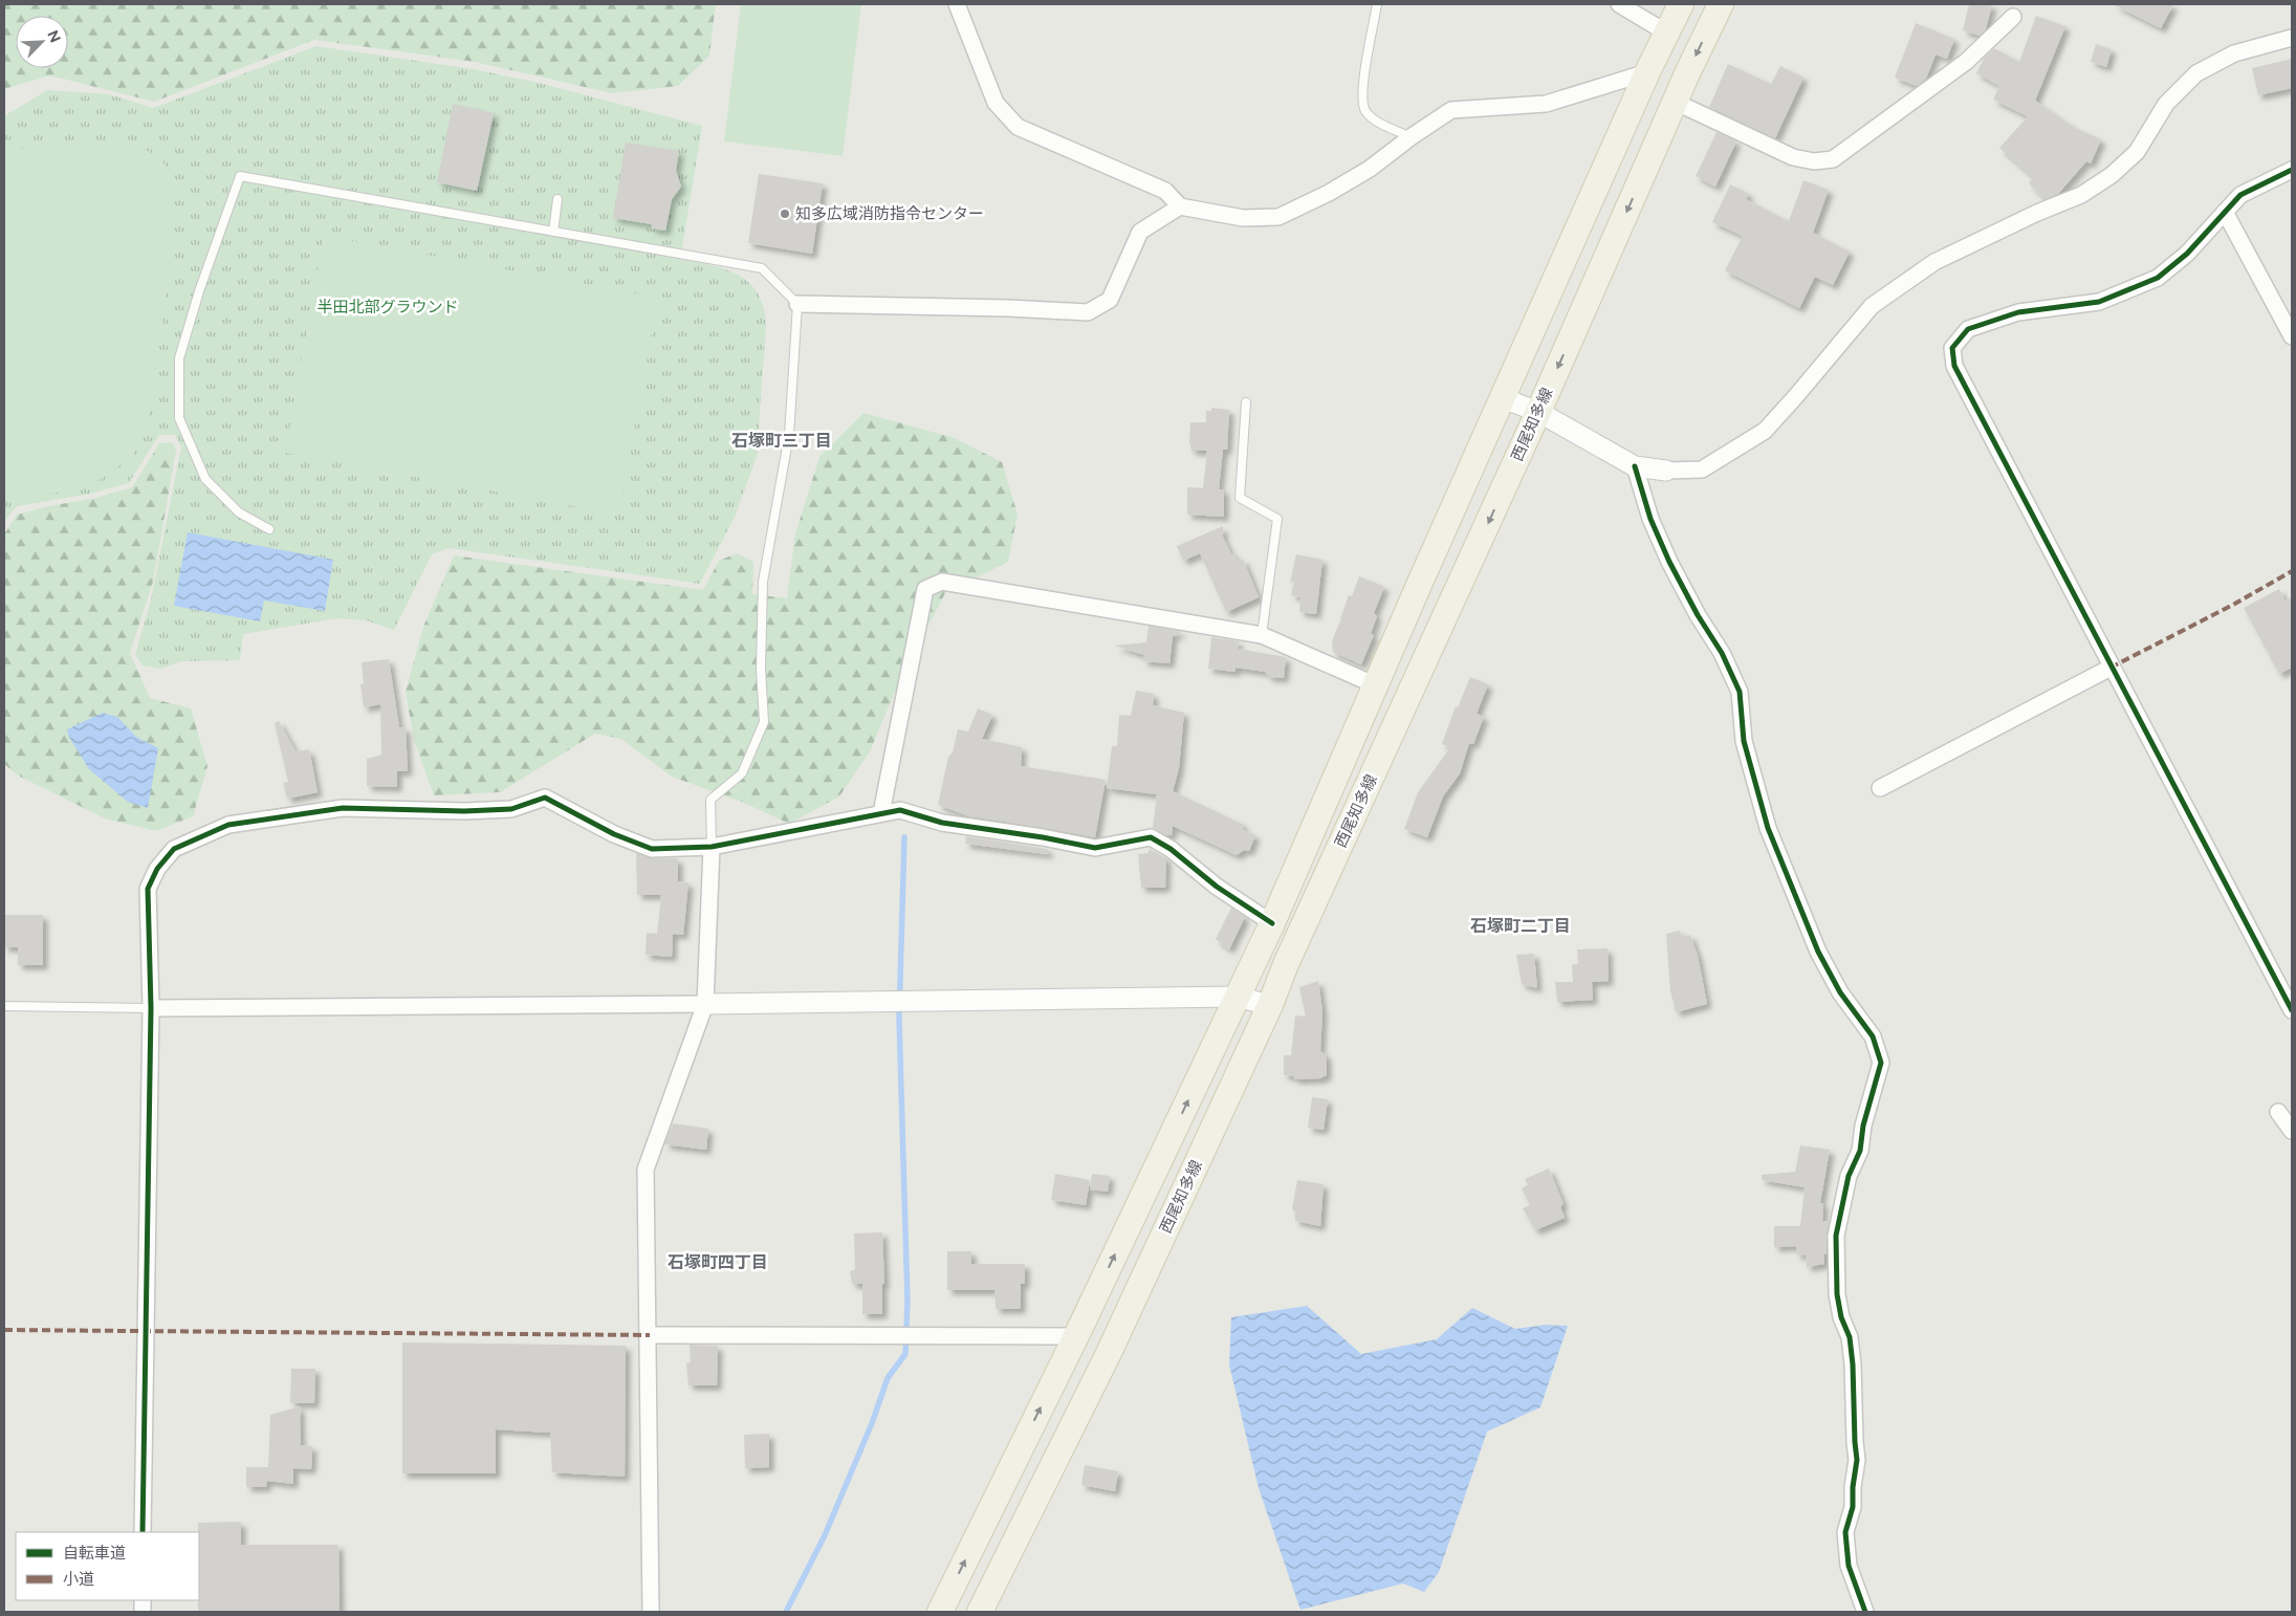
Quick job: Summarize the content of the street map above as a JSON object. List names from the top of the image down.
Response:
{
  "streets": {
    "main road": ["西尾知多線"]
  },
  "districts": ["石塚町三丁目", "石塚町二丁目", "石塚町四丁目"],
  "parks": ["半田北部グラウンド"],
  "places": ["知多広域消防指令センター"],
  "legend": ["自転車道", "小道"],
  "north": "top right"
}
